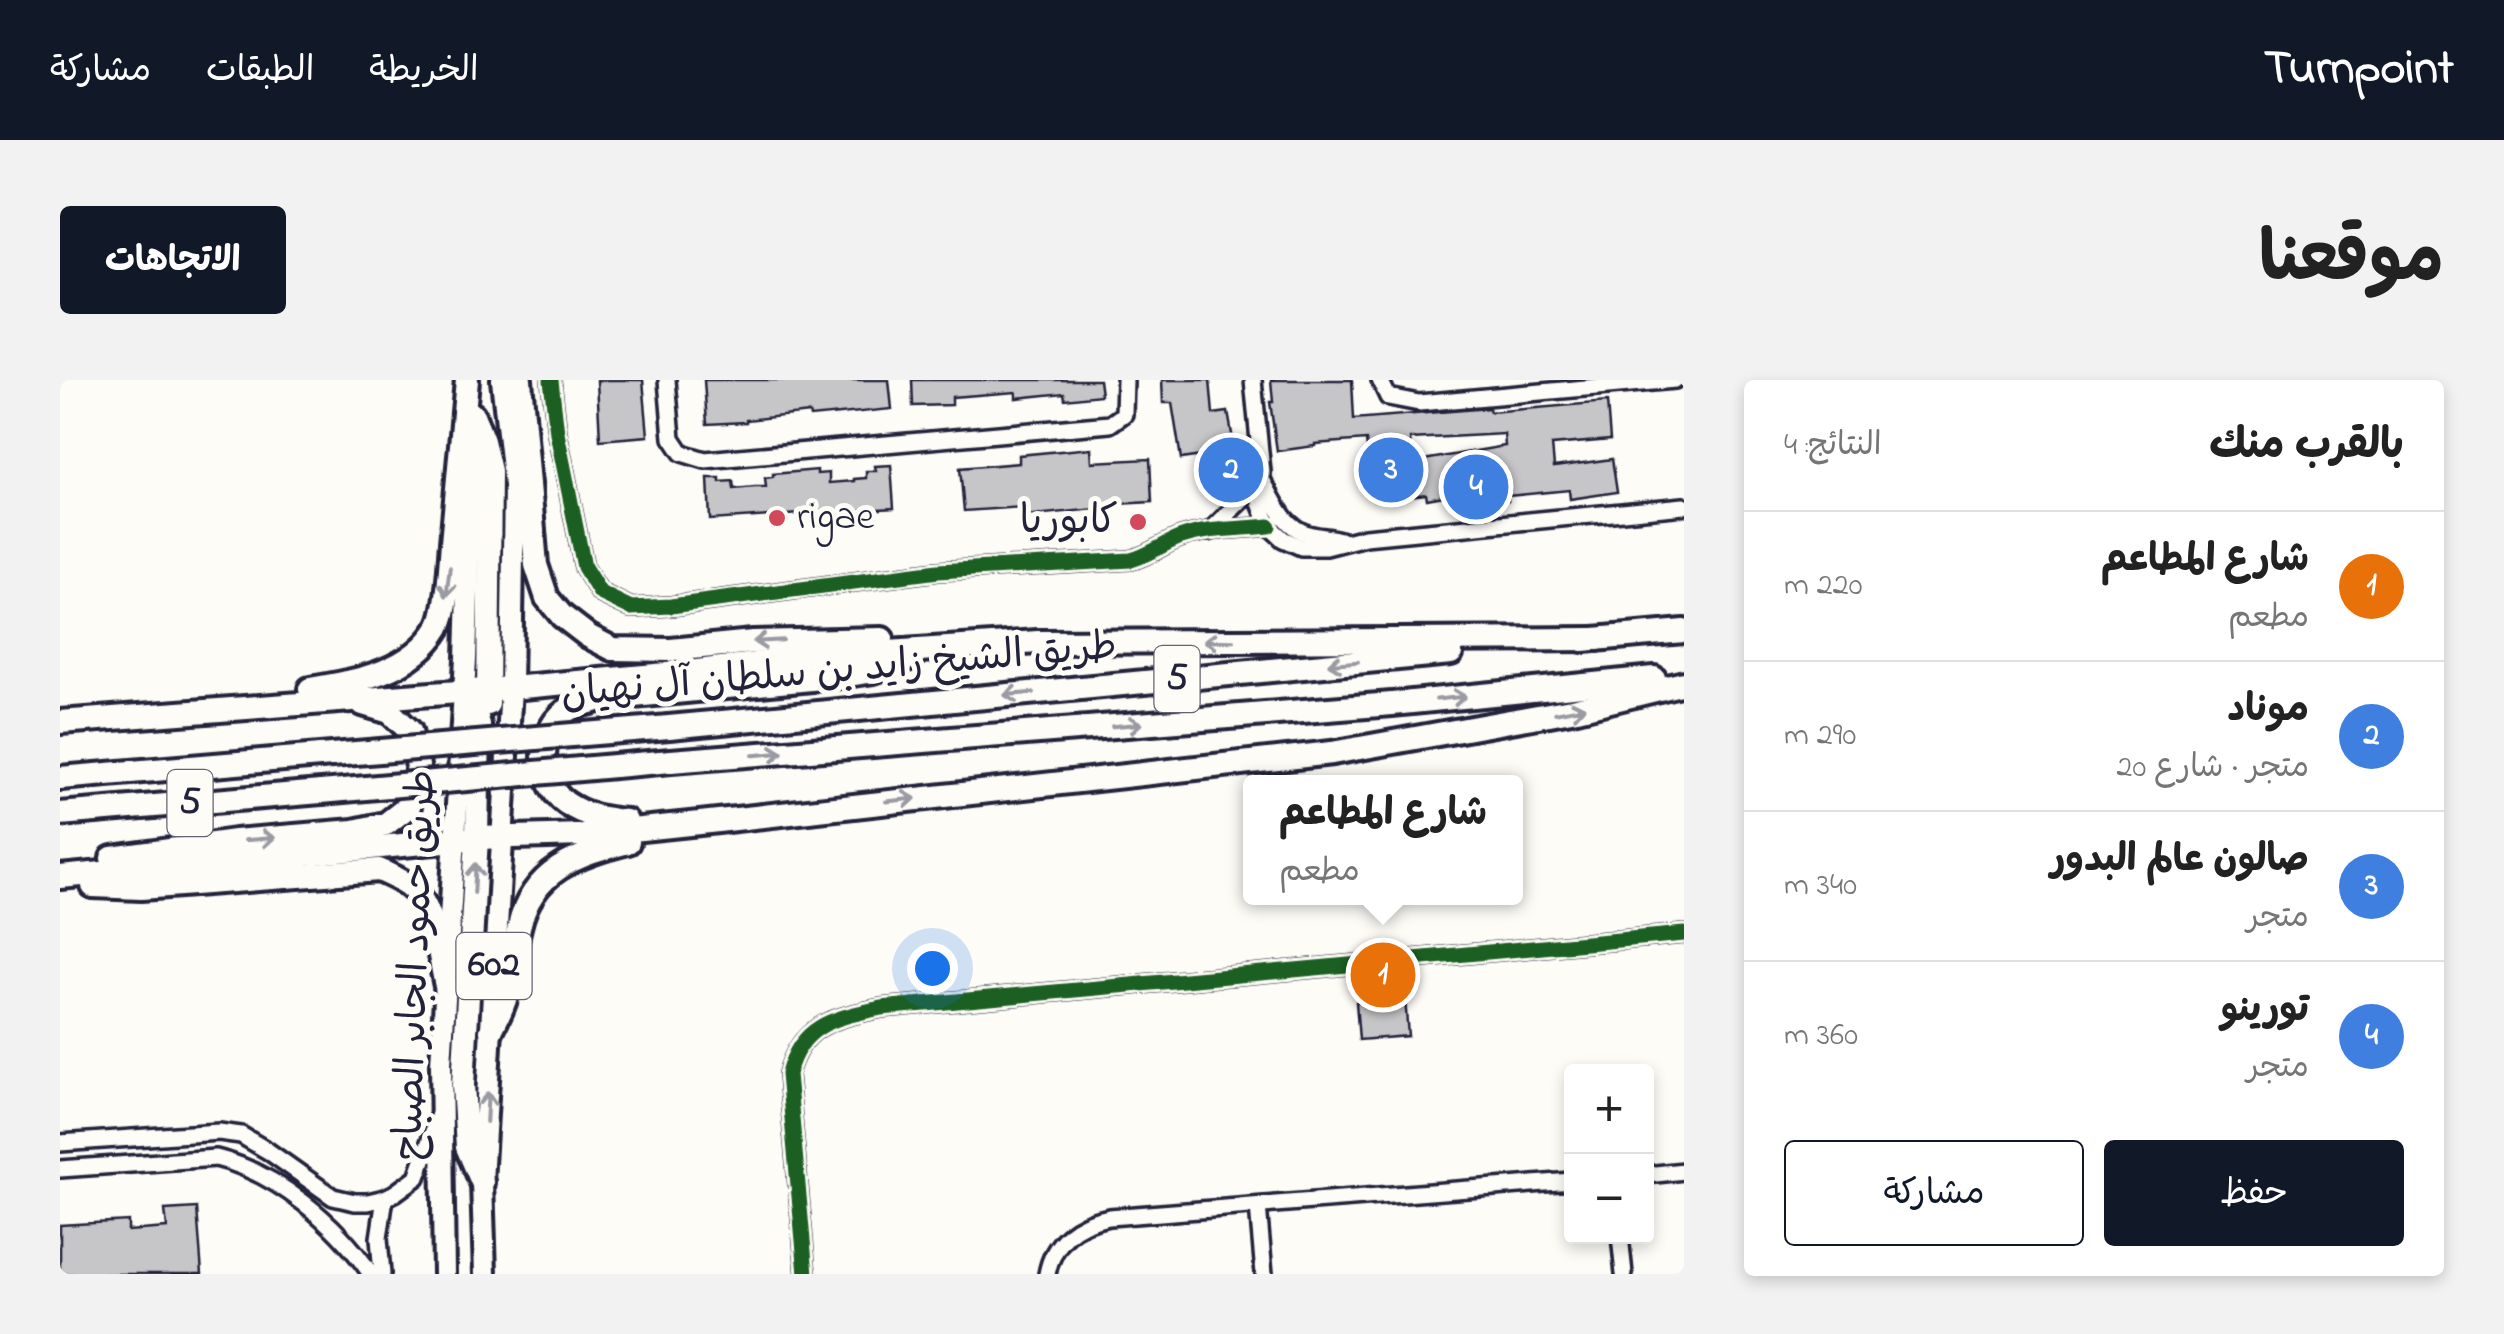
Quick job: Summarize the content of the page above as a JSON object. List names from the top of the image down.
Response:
{
  "streets": {
    "highway": ["طريق الشيخ زايد بن سلطان آل نهيان", "5"],
    "main road": ["طريق حمود الجابر الصباح", "602"]
  },
  "places": ["rigae", "كابوريا"],
  "page": {
    "header": "Turnpoint",
    "nav": ["الخريطة", "الطبقات", "مشاركة"],
    "title": "موقعنا",
    "buttons": [
      "الاتجاهات",
      ["حفظ", "مشاركة"]
    ],
    "heading": ["بالقرب منك", "النتائج: 4"],
    "pins": [
      "2",
      "3",
      "4",
      "1"
    ],
    "list": [
      {
        "mark": "1",
        "name": "شارع المطاعم",
        "note": "مطعم",
        "value": "220 m"
      },
      {
        "mark": "2",
        "name": "موناد",
        "note": "متجر · شارع 20",
        "value": "290 m"
      },
      {
        "mark": "3",
        "name": "صالون عالم البدور",
        "note": "متجر",
        "value": "340 m"
      },
      {
        "mark": "4",
        "name": "تورينو",
        "note": "متجر",
        "value": "360 m"
      }
    ],
    "popup": ["شارع المطاعم", "مطعم"],
    "map_buttons": ["+", "−"]
  }
}
